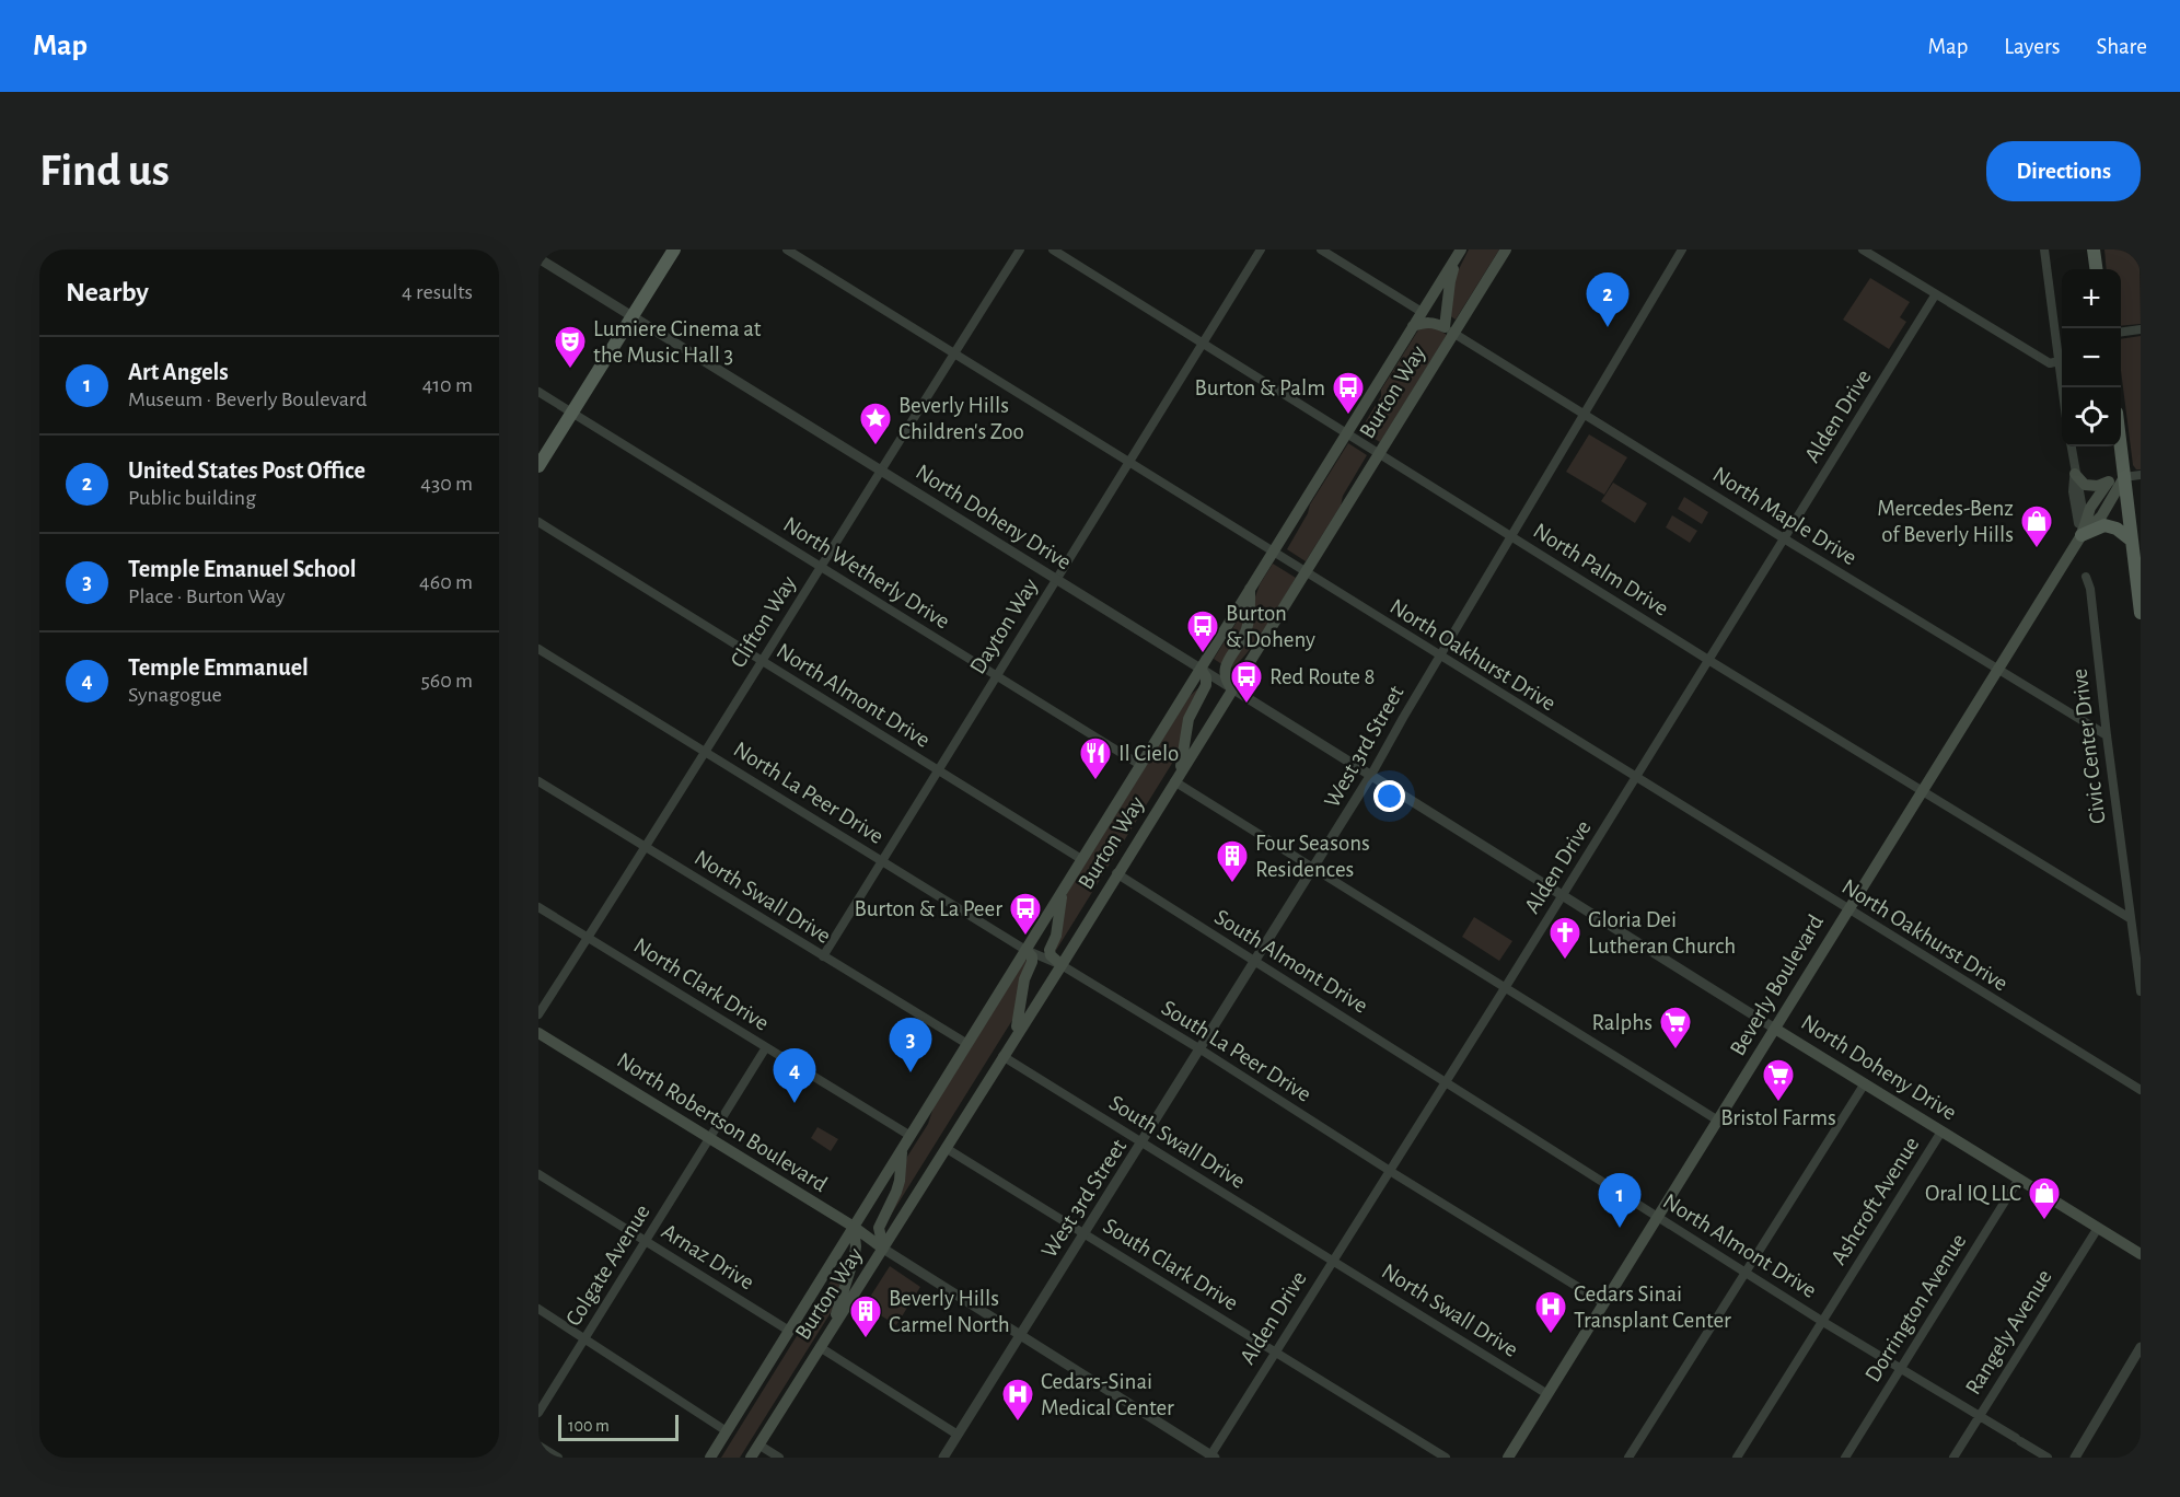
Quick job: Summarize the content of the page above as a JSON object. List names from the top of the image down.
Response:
{
  "streets": {
    "main road": [
      "Burton Way",
      "North Doheny Drive",
      "Beverly Boulevard",
      "North Robertson Boulevard"
    ],
    "street": [
      "Alden Drive",
      "North Maple Drive",
      "North Palm Drive",
      "North Wetherly Drive",
      "Clifton Way",
      "Dayton Way",
      "North Oakhurst Drive",
      "North Almont Drive",
      "West 3rd Street",
      "Civic Center Drive",
      "North La Peer Drive",
      "North Swall Drive",
      "South Almont Drive",
      "North Clark Drive",
      "South La Peer Drive",
      "South Swall Drive",
      "Ashcroft Avenue",
      "Arnaz Drive",
      "South Clark Drive",
      "Colgate Avenue",
      "Dorrington Avenue",
      "Rangely Avenue"
    ]
  },
  "crossings": [
    ["Burton Way", "North Maple Drive"],
    ["Burton Way", "North Doheny Drive"],
    ["Burton Way", "North Palm Drive"],
    ["Burton Way", "North Wetherly Drive"],
    ["Burton Way", "North Oakhurst Drive"],
    ["Burton Way", "North Almont Drive"],
    ["Burton Way", "North La Peer Drive"],
    ["Burton Way", "North Swall Drive"],
    ["Burton Way", "South Almont Drive"],
    ["Burton Way", "North Clark Drive"],
    ["Burton Way", "South La Peer Drive"],
    ["Burton Way", "North Robertson Boulevard"],
    ["Burton Way", "South Swall Drive"],
    ["Burton Way", "Arnaz Drive"],
    ["Burton Way", "South Clark Drive"],
    ["Alden Drive", "North Maple Drive"],
    ["Alden Drive", "North Doheny Drive"],
    ["Alden Drive", "North Palm Drive"],
    ["Alden Drive", "North Oakhurst Drive"],
    ["Alden Drive", "North Almont Drive"],
    ["Alden Drive", "North Swall Drive"],
    ["Alden Drive", "South Almont Drive"],
    ["Alden Drive", "South La Peer Drive"],
    ["Alden Drive", "North Robertson Boulevard"],
    ["Alden Drive", "South Swall Drive"],
    ["Alden Drive", "South Clark Drive"],
    ["North Maple Drive", "West 3rd Street"],
    ["North Maple Drive", "Civic Center Drive"],
    ["North Maple Drive", "Beverly Boulevard"],
    ["North Doheny Drive", "Clifton Way"],
    ["North Doheny Drive", "Dayton Way"],
    ["North Doheny Drive", "West 3rd Street"],
    ["North Doheny Drive", "Beverly Boulevard"],
    ["North Doheny Drive", "Ashcroft Avenue"],
    ["North Doheny Drive", "Dorrington Avenue"],
    ["North Doheny Drive", "Rangely Avenue"],
    ["North Palm Drive", "Dayton Way"],
    ["North Palm Drive", "West 3rd Street"],
    ["North Palm Drive", "Civic Center Drive"],
    ["North Palm Drive", "Beverly Boulevard"],
    ["North Wetherly Drive", "Clifton Way"],
    ["North Wetherly Drive", "Dayton Way"],
    ["Clifton Way", "North Oakhurst Drive"],
    ["Clifton Way", "North Almont Drive"],
    ["Clifton Way", "North La Peer Drive"],
    ["Clifton Way", "North Swall Drive"],
    ["Clifton Way", "North Clark Drive"],
    ["Dayton Way", "North Oakhurst Drive"],
    ["Dayton Way", "North Almont Drive"],
    ["Dayton Way", "North La Peer Drive"],
    ["Dayton Way", "North Swall Drive"],
    ["North Oakhurst Drive", "West 3rd Street"],
    ["North Oakhurst Drive", "Beverly Boulevard"],
    ["North Almont Drive", "South Almont Drive"],
    ["North Almont Drive", "Beverly Boulevard"],
    ["North Almont Drive", "Ashcroft Avenue"],
    ["North Almont Drive", "Dorrington Avenue"],
    ["North Almont Drive", "Rangely Avenue"],
    ["West 3rd Street", "South Almont Drive"],
    ["West 3rd Street", "South La Peer Drive"],
    ["West 3rd Street", "North Robertson Boulevard"],
    ["West 3rd Street", "South Swall Drive"],
    ["West 3rd Street", "South Clark Drive"],
    ["North La Peer Drive", "South La Peer Drive"],
    ["North Swall Drive", "Beverly Boulevard"],
    ["North Swall Drive", "South Swall Drive"],
    ["North Robertson Boulevard", "Colgate Avenue"],
    ["Arnaz Drive", "Colgate Avenue"]
  ],
  "places": {
    "theatre": ["Lumiere Cinema at the Music Hall 3"],
    "bus stop": [
      "Burton & Palm",
      "Burton & Doheny",
      "Red Route 8",
      "Burton & La Peer"
    ],
    "place": ["Beverly Hills Children's Zoo"],
    "shop": ["Mercedes-Benz of Beverly Hills", "Oral IQ LLC"],
    "restaurant": ["Il Cielo"],
    "building": ["Four Seasons Residences", "Beverly Hills Carmel North"],
    "church": ["Gloria Dei Lutheran Church"],
    "supermarket": ["Ralphs", "Bristol Farms"],
    "hospital": ["Cedars Sinai Transplant Center", "Cedars-Sinai Medical Center"]
  },
  "scale_bar": "100 m",
  "page": {
    "header": "Map",
    "nav": ["Map", "Layers", "Share"],
    "buttons": "Directions",
    "title": "Find us",
    "heading": ["Nearby", "4 results"],
    "map_buttons": ["+", "−"],
    "pins": [
      "2",
      "3",
      "4",
      "1"
    ],
    "list": [
      {
        "mark": "1",
        "name": "Art Angels",
        "note": "Museum · Beverly Boulevard",
        "value": "410 m"
      },
      {
        "mark": "2",
        "name": "United States Post Office",
        "note": "Public building",
        "value": "430 m"
      },
      {
        "mark": "3",
        "name": "Temple Emanuel School",
        "note": "Place · Burton Way",
        "value": "460 m"
      },
      {
        "mark": "4",
        "name": "Temple Emmanuel",
        "note": "Synagogue",
        "value": "560 m"
      }
    ],
    "scale": "100 m"
  }
}
